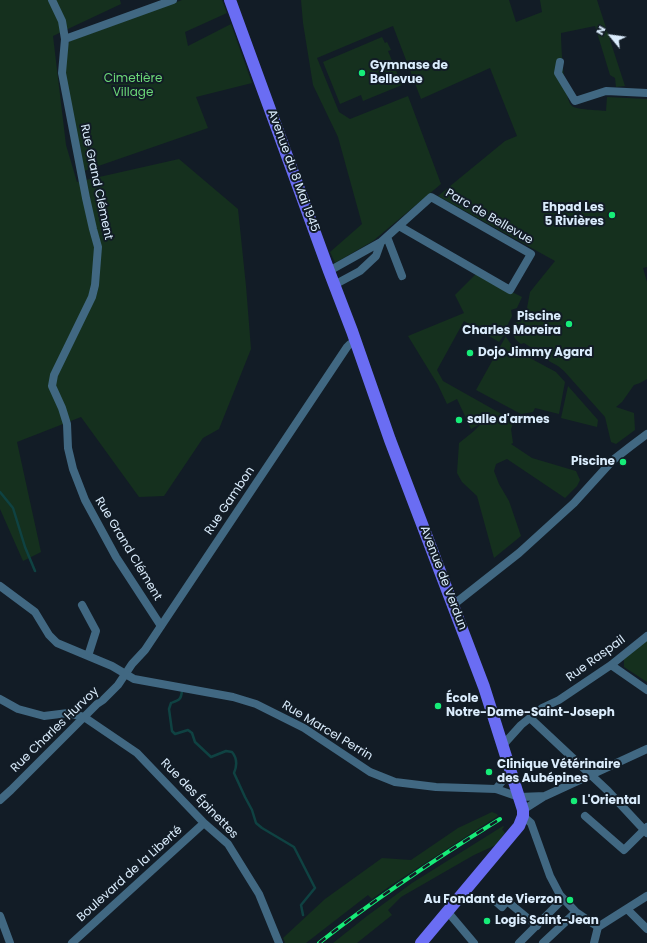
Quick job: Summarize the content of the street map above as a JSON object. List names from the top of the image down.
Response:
{
  "streets": {
    "main road": ["Avenue du 8 Mai 1945", "Avenue de Verdun"],
    "street": [
      "Rue Grand Clément",
      "Parc de Bellevue",
      "Rue Gambon",
      "Rue Raspail",
      "Rue Charles Hurvoy",
      "Rue Marcel Perrin",
      "Rue des Épinettes",
      "Boulevard de la Liberté"
    ]
  },
  "crossings": [
    ["Avenue du 8 Mai 1945", "Parc de Bellevue"],
    ["Avenue du 8 Mai 1945", "Rue Gambon"],
    ["Avenue du 8 Mai 1945", "Avenue de Verdun"],
    ["Rue Grand Clément", "Rue Gambon"],
    ["Rue Gambon", "Avenue de Verdun"],
    ["Rue Gambon", "Rue Charles Hurvoy"],
    ["Rue Gambon", "Rue Marcel Perrin"],
    ["Avenue de Verdun", "Rue Raspail"],
    ["Avenue de Verdun", "Rue Marcel Perrin"],
    ["Rue Charles Hurvoy", "Rue Marcel Perrin"],
    ["Rue Charles Hurvoy", "Rue des Épinettes"],
    ["Rue des Épinettes", "Boulevard de la Liberté"]
  ],
  "parks": ["Cimetière Village"],
  "places": [
    "Gymnase de Bellevue",
    "Ehpad Les 5 Rivières",
    "Piscine Charles Moreira",
    "Dojo Jimmy Agard",
    "salle d'armes",
    "Piscine",
    "École Notre-Dame-Saint-Joseph",
    "Clinique Vétérinaire des Aubépines",
    "L'Oriental",
    "Au Fondant de Vierzon",
    "Logis Saint-Jean"
  ],
  "north": "top left"
}
